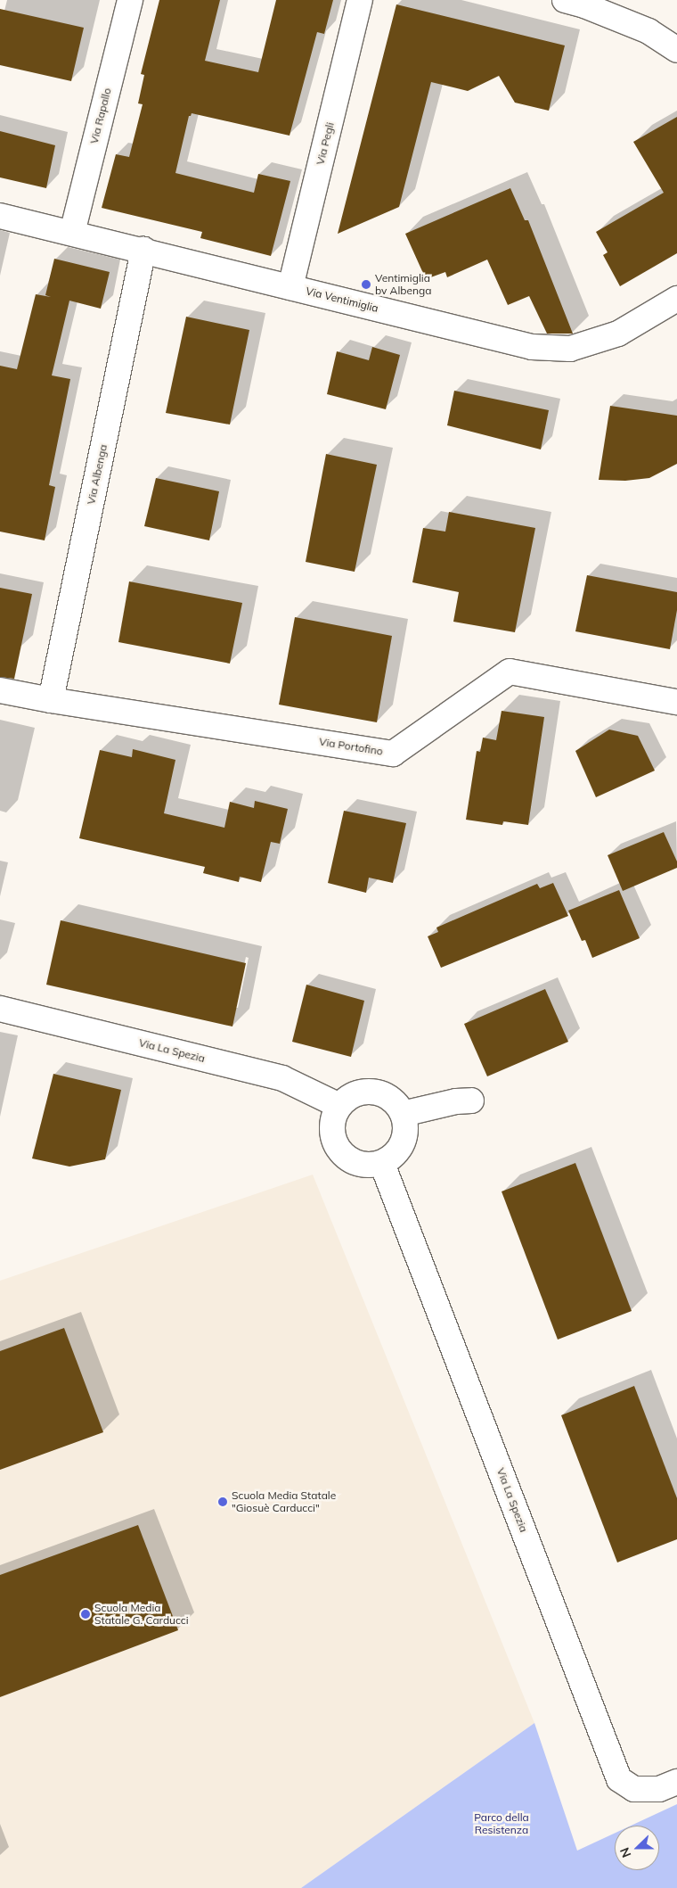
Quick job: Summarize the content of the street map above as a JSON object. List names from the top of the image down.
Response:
{
  "streets": {
    "street": [
      "Via Rapallo",
      "Via Pegli",
      "Via Ventimiglia",
      "Via Albenga",
      "Via Portofino",
      "Via La Spezia"
    ]
  },
  "crossings": [
    ["Via Rapallo", "Via Ventimiglia"],
    ["Via Pegli", "Via Ventimiglia"],
    ["Via Ventimiglia", "Via Albenga"],
    ["Via Albenga", "Via Portofino"]
  ],
  "parks": ["Parco della Resistenza"],
  "places": ["Ventimiglia bv Albenga", "Scuola Media Statale \"Giosuè Carducci\"", "Scuola Media Statale G. Carducci"],
  "north": "left"
}
